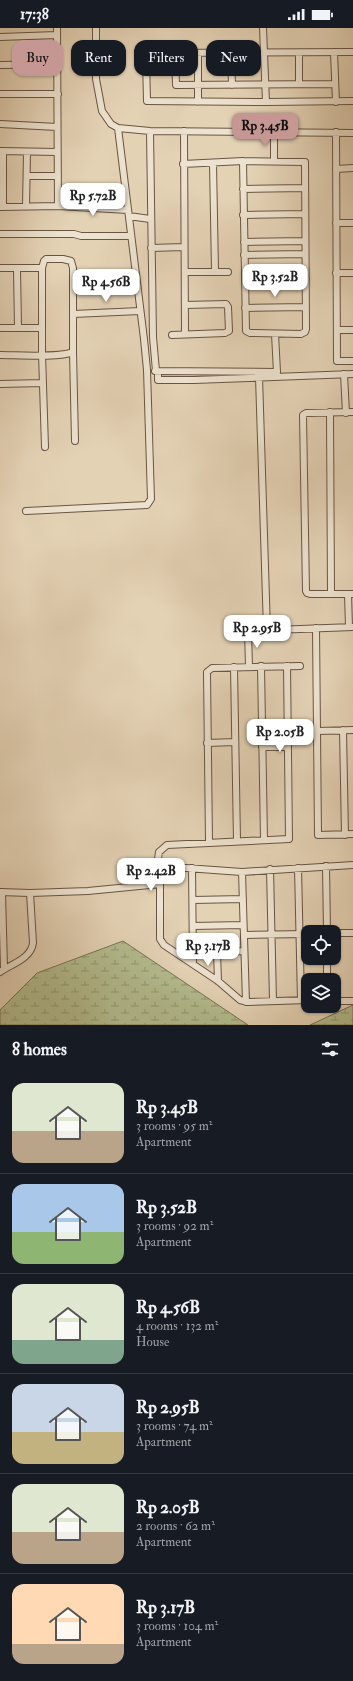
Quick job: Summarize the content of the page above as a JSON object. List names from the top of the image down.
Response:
{
  "page": {
    "status": "17:38",
    "chip": [
      "Buy",
      "Rent",
      "Filters",
      "New"
    ],
    "price": [
      "Rp 3.45B",
      "Rp 5.72B",
      "Rp 3.52B",
      "Rp 4.56B",
      "Rp 2.95B",
      "Rp 2.05B",
      "Rp 2.42B",
      "Rp 3.17B"
    ],
    "heading": "8 homes",
    "list": [
      {
        "name": "Rp 3.45B",
        "note": "3 rooms · 95 m² · Apartment"
      },
      {
        "name": "Rp 3.52B",
        "note": "3 rooms · 92 m² · Apartment"
      },
      {
        "name": "Rp 4.56B",
        "note": "4 rooms · 132 m² · House"
      },
      {
        "name": "Rp 2.95B",
        "note": "3 rooms · 74 m² · Apartment"
      },
      {
        "name": "Rp 2.05B",
        "note": "2 rooms · 62 m² · Apartment"
      },
      {
        "name": "Rp 3.17B",
        "note": "3 rooms · 104 m² · Apartment"
      }
    ]
  }
}
